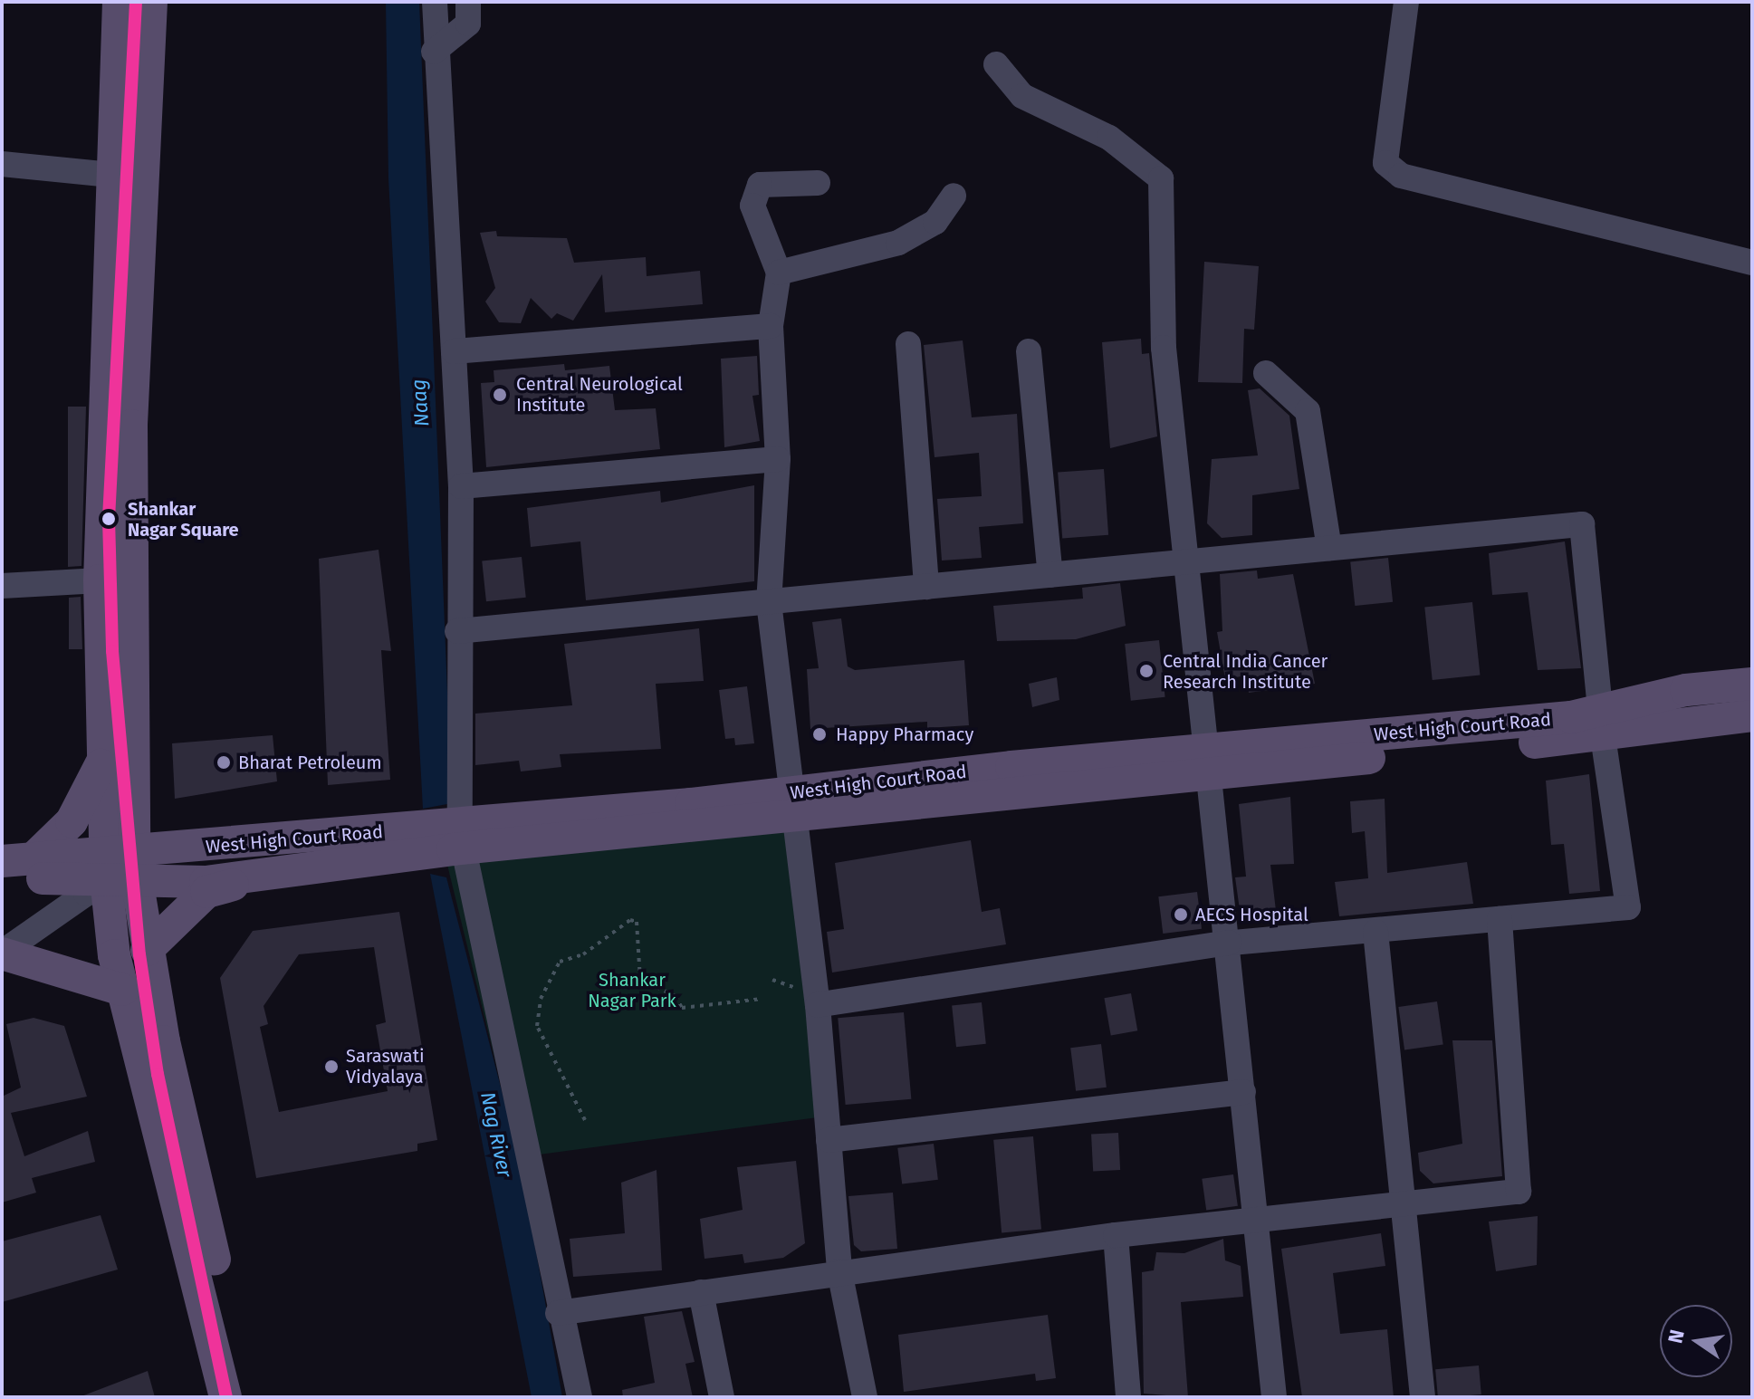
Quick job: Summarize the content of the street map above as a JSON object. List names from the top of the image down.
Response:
{
  "streets": {
    "main road": ["West High Court Road"]
  },
  "water": ["Naag", "Nag River"],
  "parks": ["Shankar Nagar Park"],
  "places": [
    "Central Neurological Institute",
    "Shankar Nagar Square",
    "Central India Cancer Research Institute",
    "Happy Pharmacy",
    "Bharat Petroleum",
    "AECS Hospital",
    "Saraswati Vidyalaya"
  ],
  "north": "left"
}
